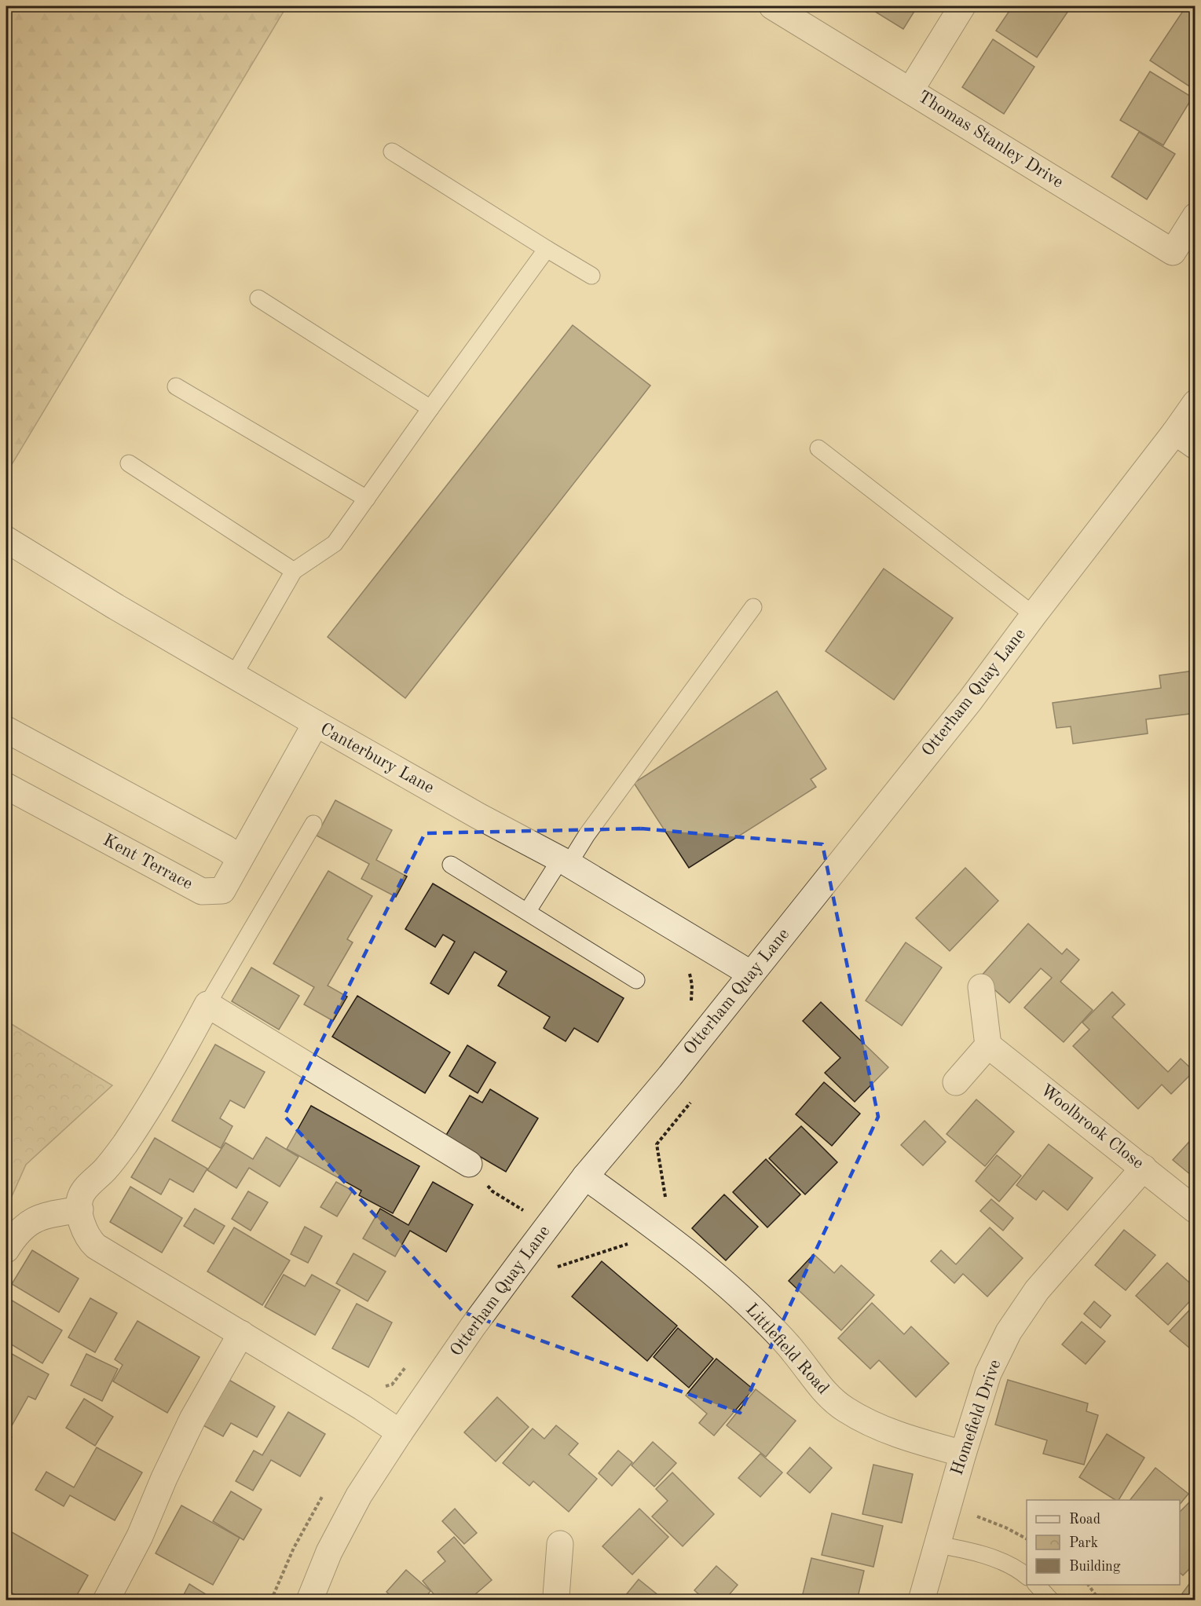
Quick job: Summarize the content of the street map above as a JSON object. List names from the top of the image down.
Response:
{
  "streets": {
    "street": [
      "Thomas Stanley Drive",
      "Otterham Quay Lane",
      "Canterbury Lane",
      "Kent Terrace",
      "Woolbrook Close",
      "Littlefield Road",
      "Homefield Drive"
    ]
  },
  "crossings": [
    ["Otterham Quay Lane", "Canterbury Lane"],
    ["Otterham Quay Lane", "Littlefield Road"],
    ["Canterbury Lane", "Kent Terrace"],
    ["Woolbrook Close", "Homefield Drive"],
    ["Littlefield Road", "Homefield Drive"]
  ],
  "legend": ["Road", "Park", "Building"]
}
